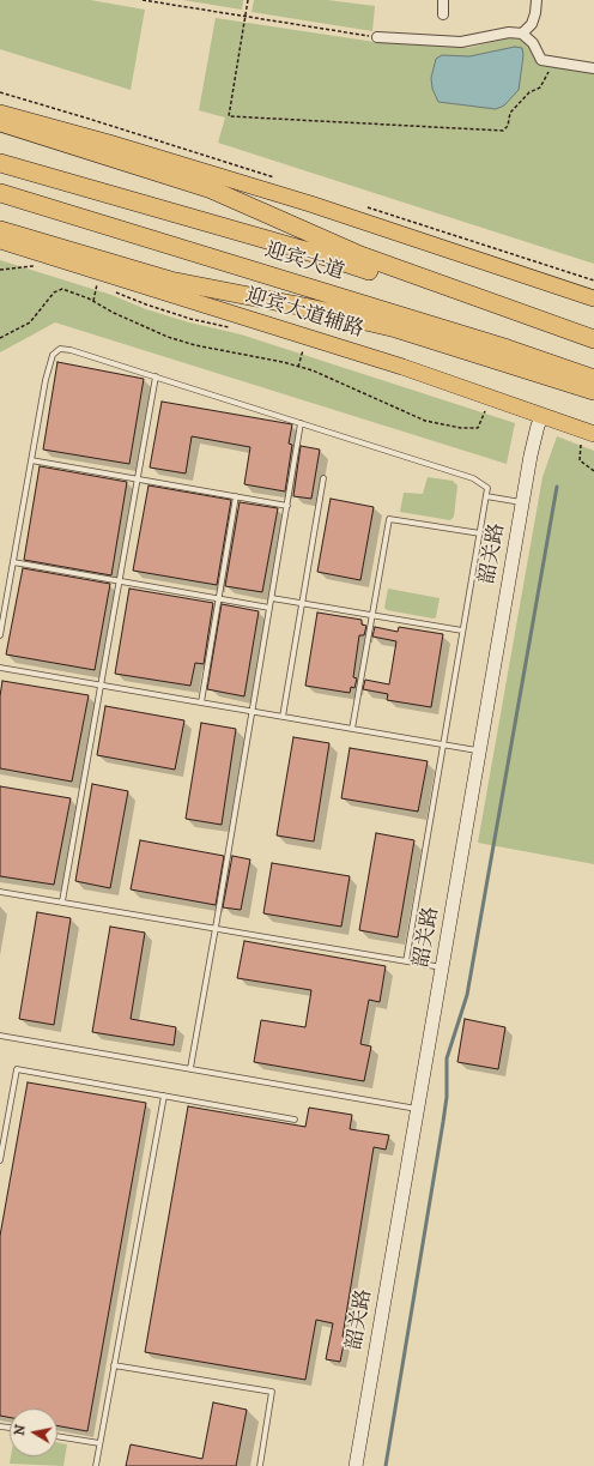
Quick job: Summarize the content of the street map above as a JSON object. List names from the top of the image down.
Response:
{
  "streets": {
    "highway": ["迎宾大道"],
    "main road": ["迎宾大道辅路"],
    "street": ["韶关路"]
  },
  "crossings": [
    ["迎宾大道辅路", "韶关路"]
  ],
  "north": "left"
}
